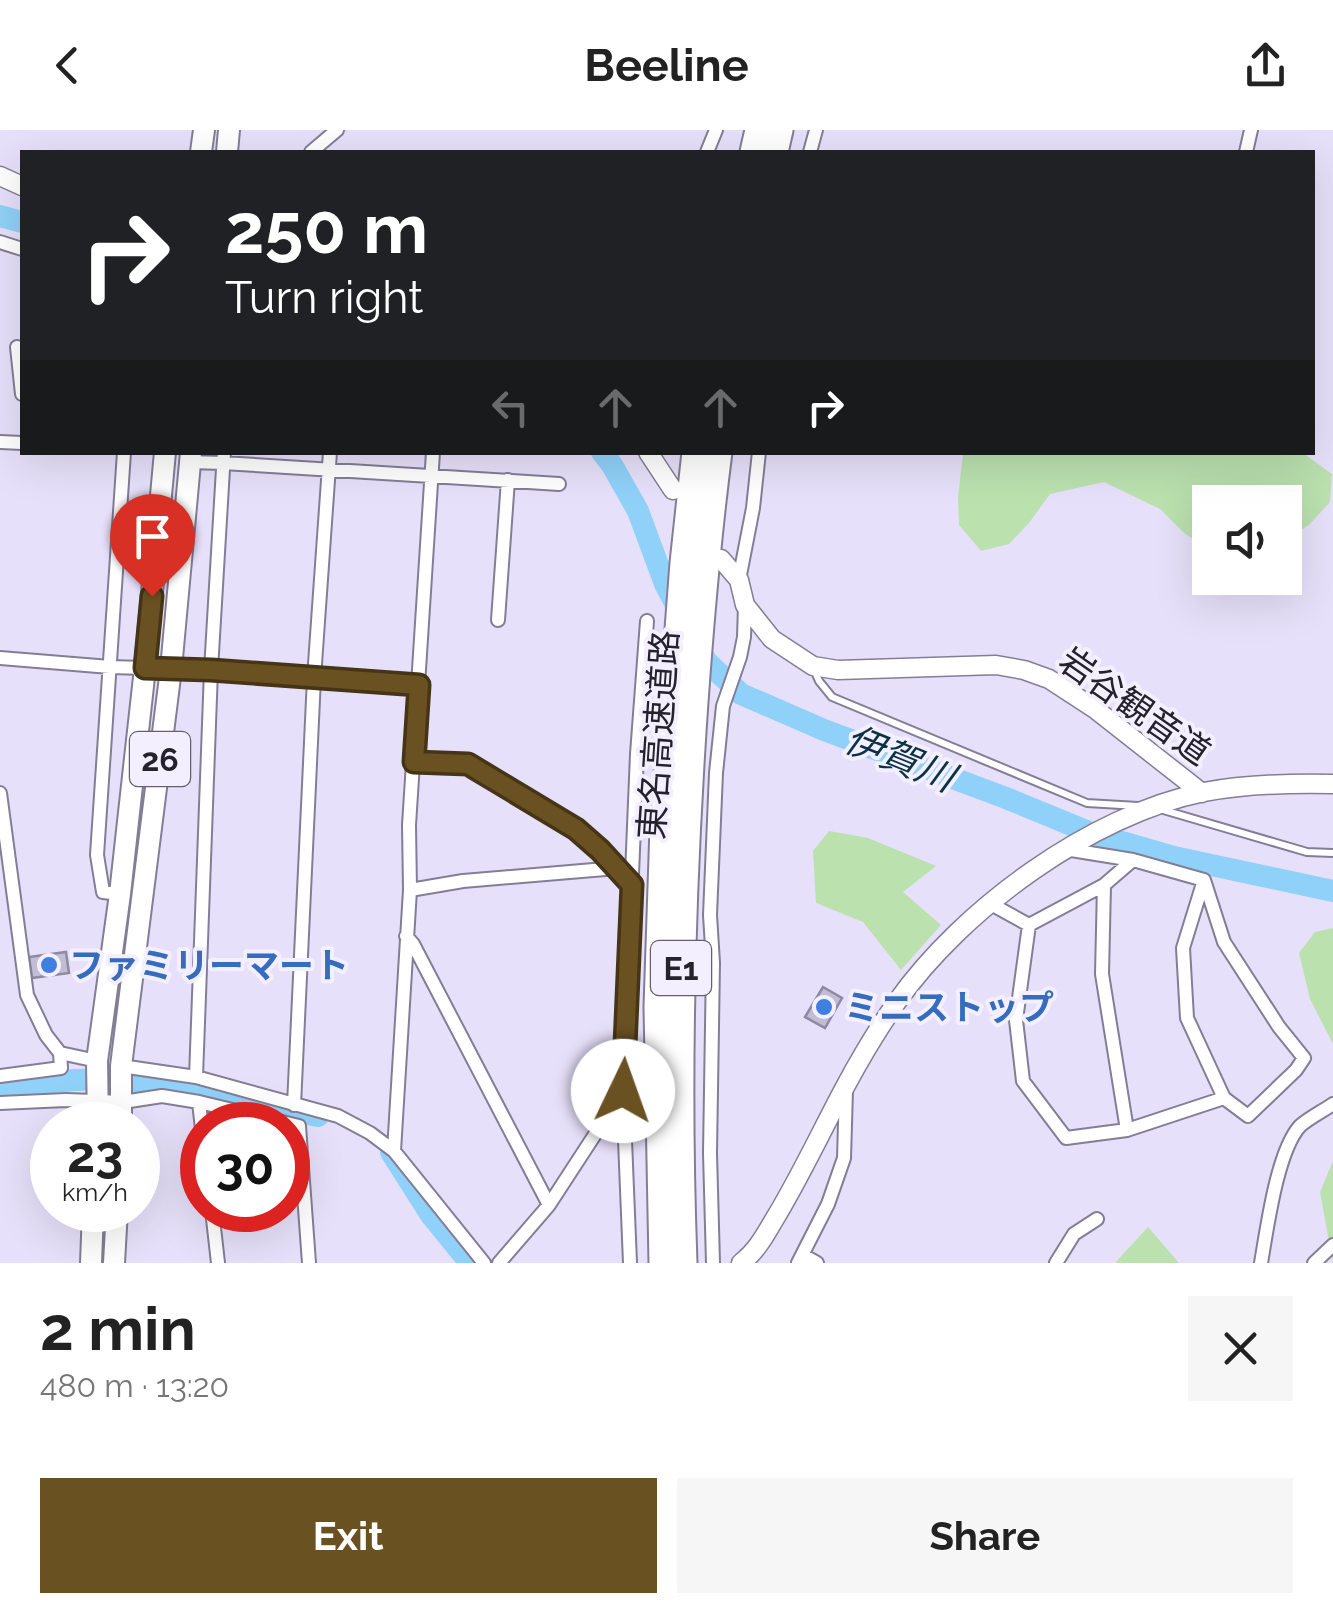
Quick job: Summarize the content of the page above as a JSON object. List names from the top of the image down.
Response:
{
  "streets": {
    "highway": ["東名高速道路", "E1"],
    "main road": ["26"],
    "street": ["岩谷観音道"]
  },
  "water": ["伊賀川"],
  "places": ["ファミリーマート", "ミニストップ"],
  "page": {
    "header": "Beeline",
    "turn": ["250 m", "Turn right"],
    "speed": "23 km/h",
    "limit": "30",
    "heading": ["2 min", "480 m · 13:20"],
    "buttons": ["Exit", "Share"]
  }
}
